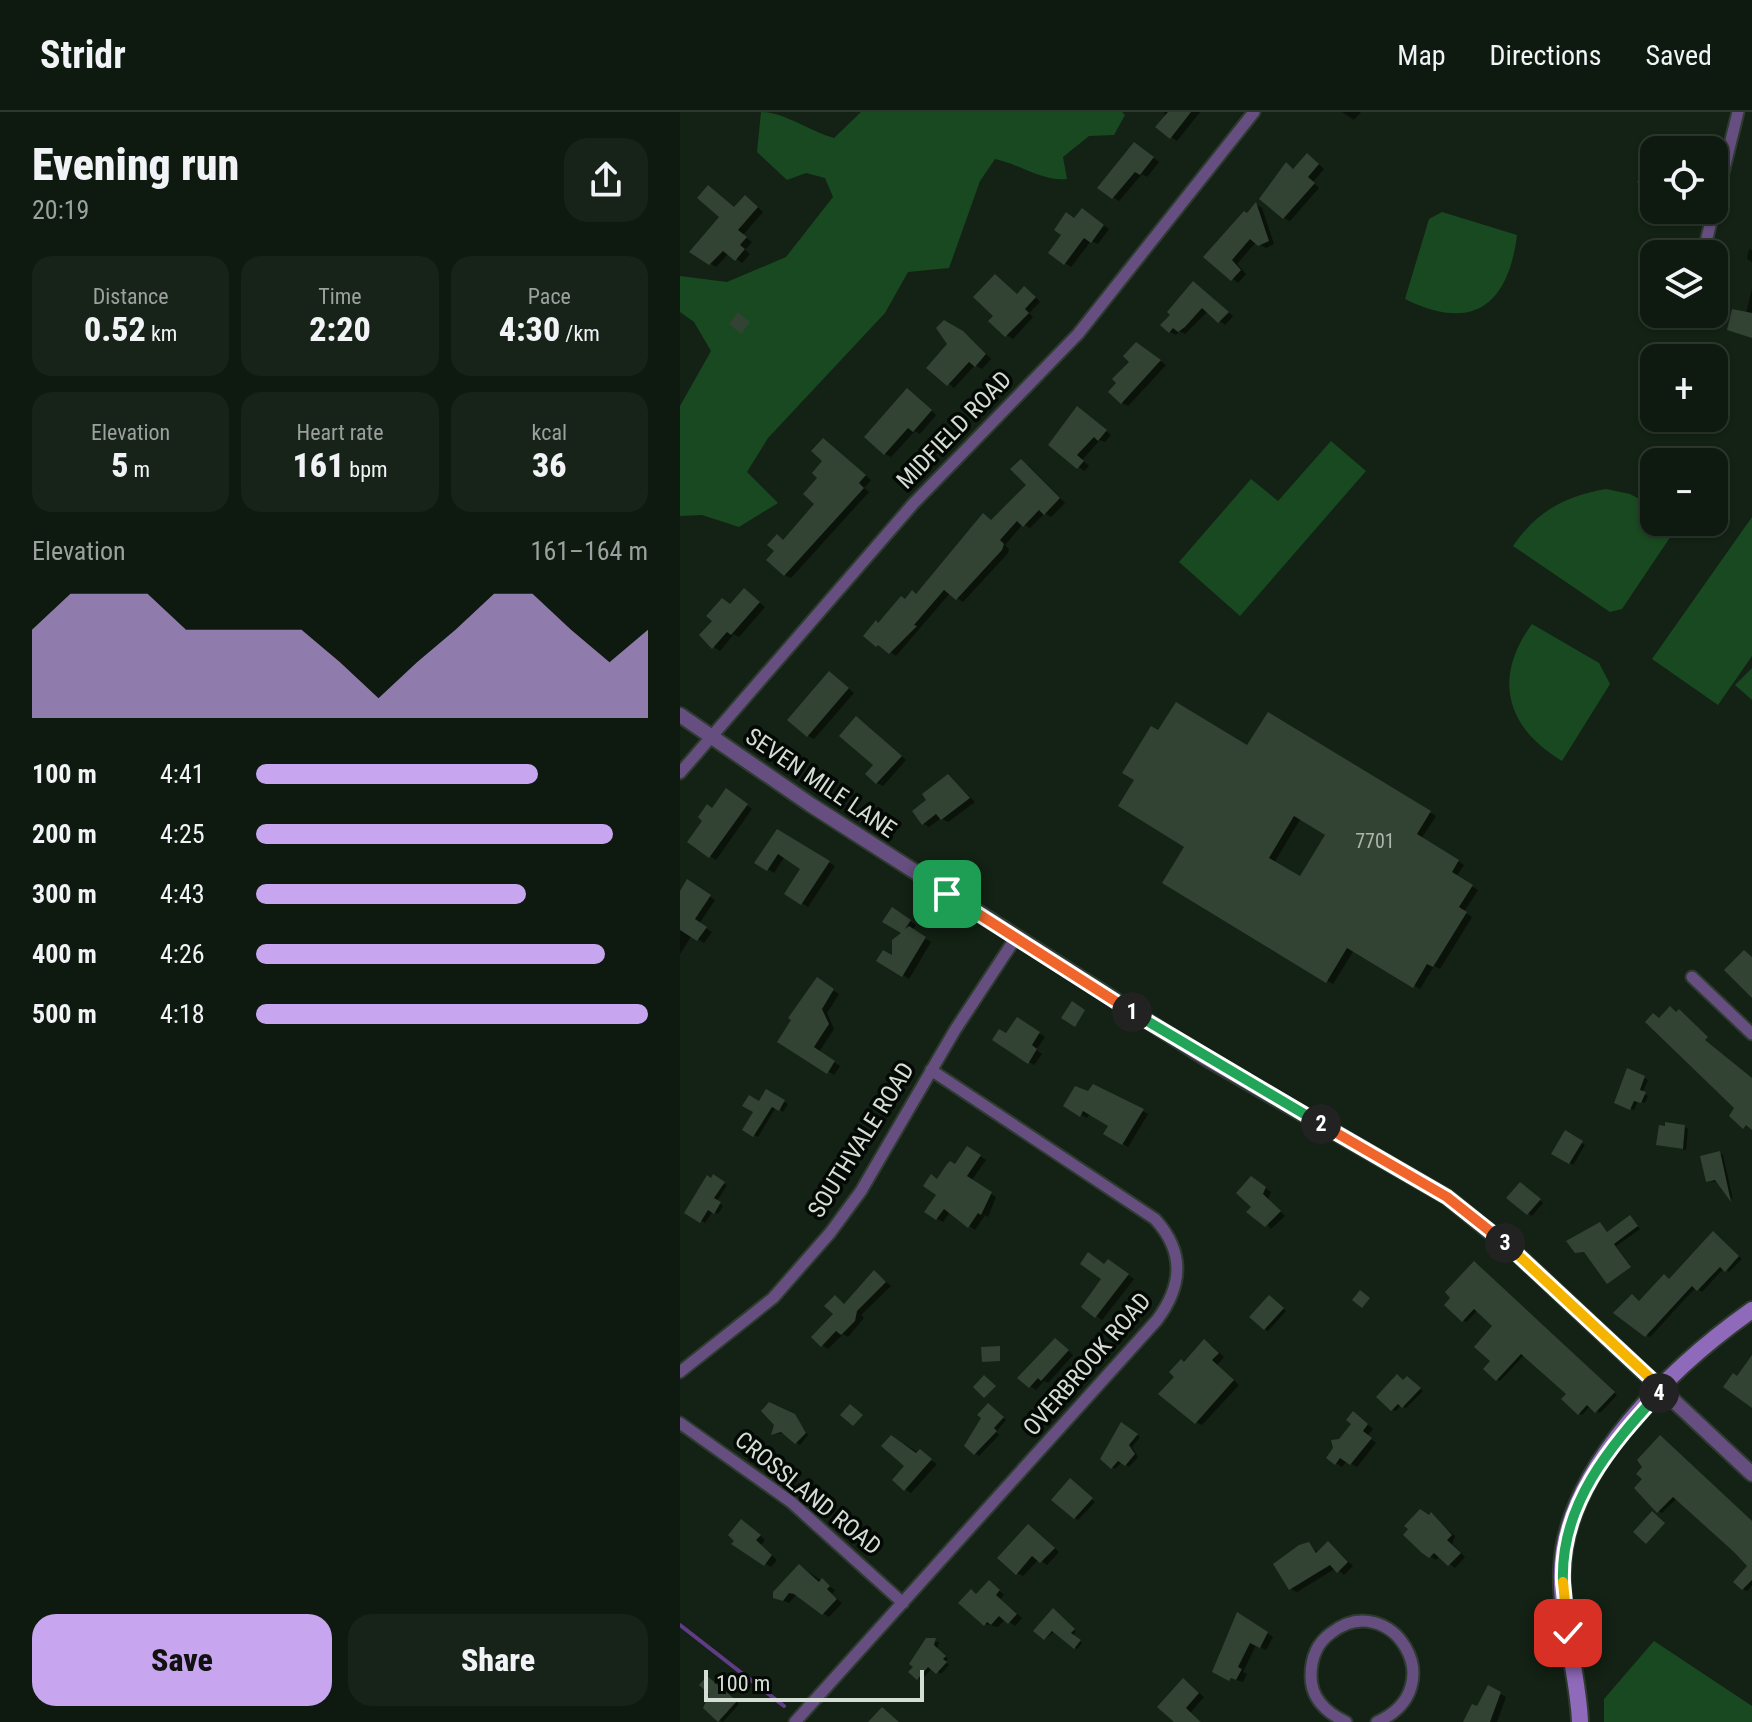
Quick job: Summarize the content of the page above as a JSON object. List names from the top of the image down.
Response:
{
  "streets": {
    "street": [
      "MIDFIELD ROAD",
      "SEVEN MILE LANE",
      "SOUTHVALE ROAD",
      "OVERBROOK ROAD",
      "CROSSLAND ROAD"
    ]
  },
  "crossings": [
    ["MIDFIELD ROAD", "SEVEN MILE LANE"],
    ["SEVEN MILE LANE", "SOUTHVALE ROAD"],
    ["SOUTHVALE ROAD", "OVERBROOK ROAD"],
    ["OVERBROOK ROAD", "CROSSLAND ROAD"]
  ],
  "house_numbers": ["7701"],
  "scale_bar": "100 m",
  "page": {
    "header": "Stridr",
    "nav": ["Map", "Directions", "Saved"],
    "heading": ["Evening run", "20:19"],
    "map_buttons": ["+", "−"],
    "stats": [
      ["Distance", "0.52 km"],
      ["Time", "2:20"],
      ["Pace", "4:30 /km"],
      ["Elevation", "5 m"],
      ["Heart rate", "161 bpm"],
      ["kcal", "36"]
    ],
    "chart": ["Elevation", "161–164 m"],
    "list": [
      {
        "name": "100 m",
        "note": "4:41"
      },
      {
        "name": "200 m",
        "note": "4:25"
      },
      {
        "name": "300 m",
        "note": "4:43"
      },
      {
        "name": "400 m",
        "note": "4:26"
      },
      {
        "name": "500 m",
        "note": "4:18"
      }
    ],
    "pins": [
      "1",
      "2",
      "3",
      "4"
    ],
    "buttons": ["Save", "Share"],
    "scale": "100 m"
  }
}
